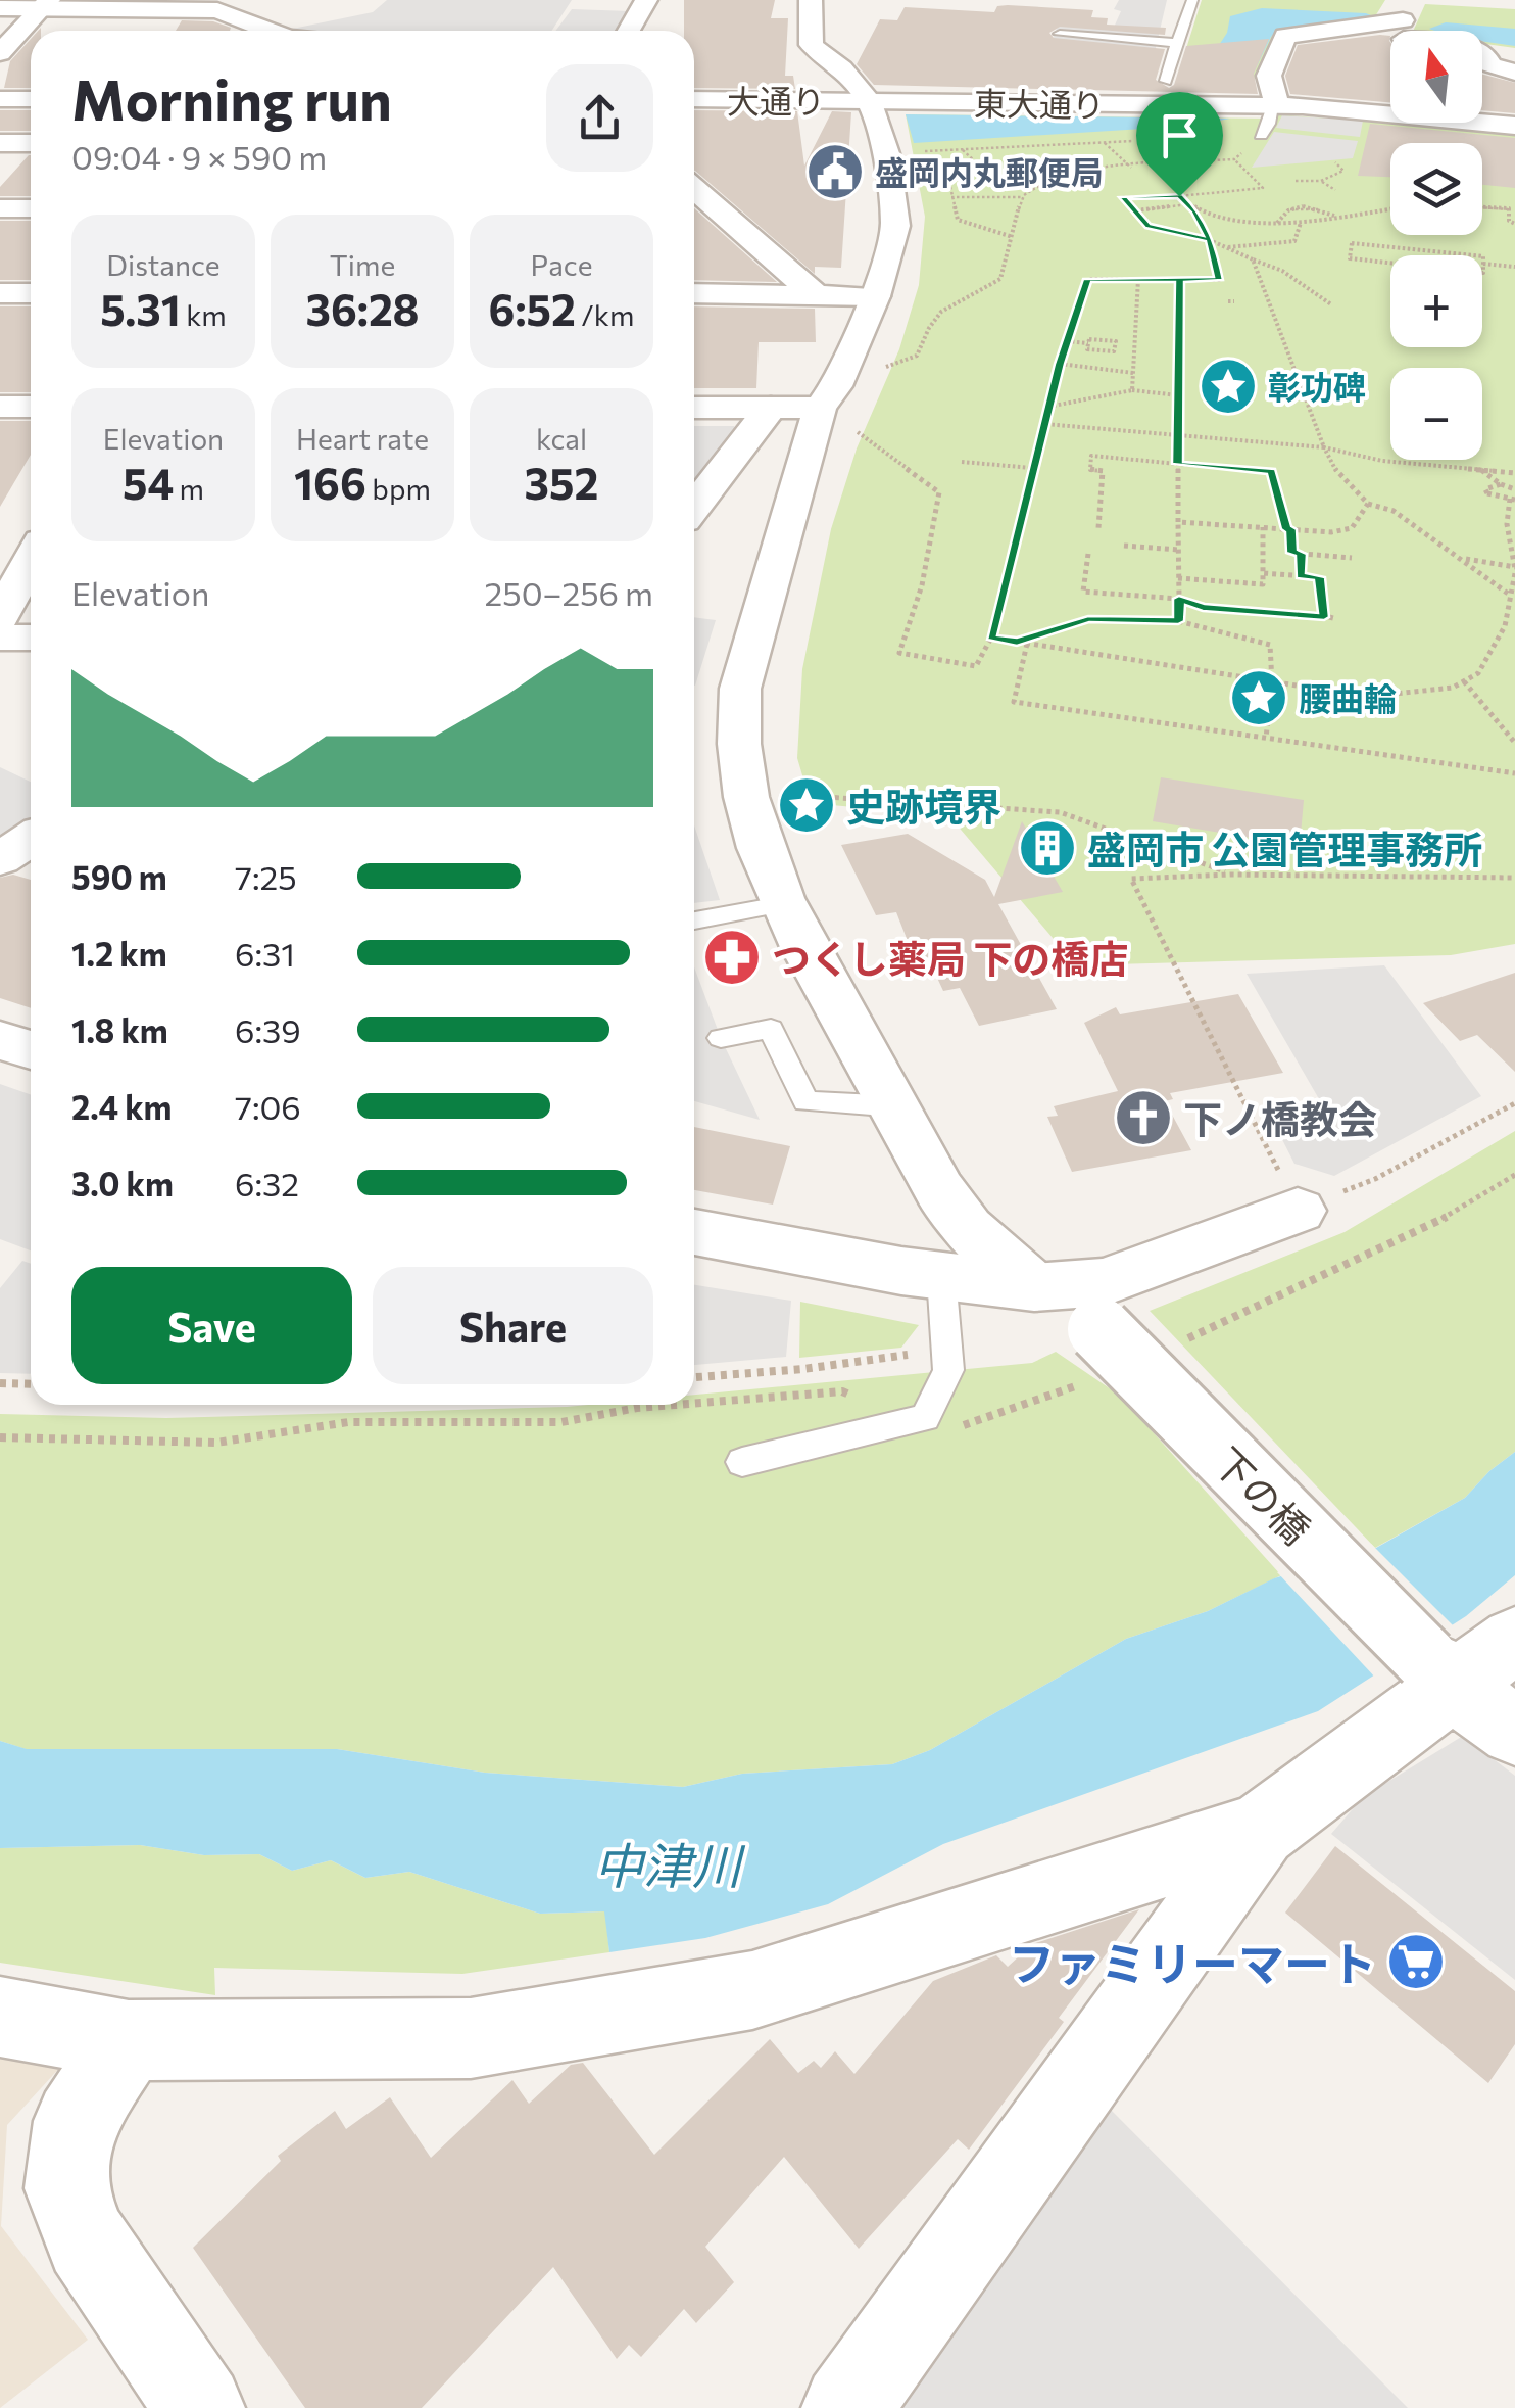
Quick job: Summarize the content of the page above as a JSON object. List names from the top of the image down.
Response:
{
  "streets": {
    "street": ["大通り", "東大通り", "下の橋"]
  },
  "crossings": [
    ["大通り", "東大通り"],
    ["大通り", "下の橋"],
    ["東大通り", "下の橋"]
  ],
  "water": ["中津川"],
  "places": {
    "public building": ["盛岡内丸郵便局"],
    "place": ["彰功碑", "腰曲輪", "史跡境界"],
    "building": ["盛岡市 公園管理事務所"],
    "pharmacy": ["つくし薬局 下の橋店"],
    "church": ["下ノ橋教会"],
    "supermarket": ["ファミリーマート"]
  },
  "north": "top",
  "page": {
    "map_buttons": ["+", "−"],
    "heading": ["Morning run", "09:04 · 9 × 590 m"],
    "stats": [
      ["Distance", "5.31 km"],
      ["Time", "36:28"],
      ["Pace", "6:52 /km"],
      ["Elevation", "54 m"],
      ["Heart rate", "166 bpm"],
      ["kcal", "352"]
    ],
    "chart": ["Elevation", "250–256 m"],
    "list": [
      {
        "name": "590 m",
        "note": "7:25"
      },
      {
        "name": "1.2 km",
        "note": "6:31"
      },
      {
        "name": "1.8 km",
        "note": "6:39"
      },
      {
        "name": "2.4 km",
        "note": "7:06"
      },
      {
        "name": "3.0 km",
        "note": "6:32"
      }
    ],
    "buttons": ["Save", "Share"]
  }
}
